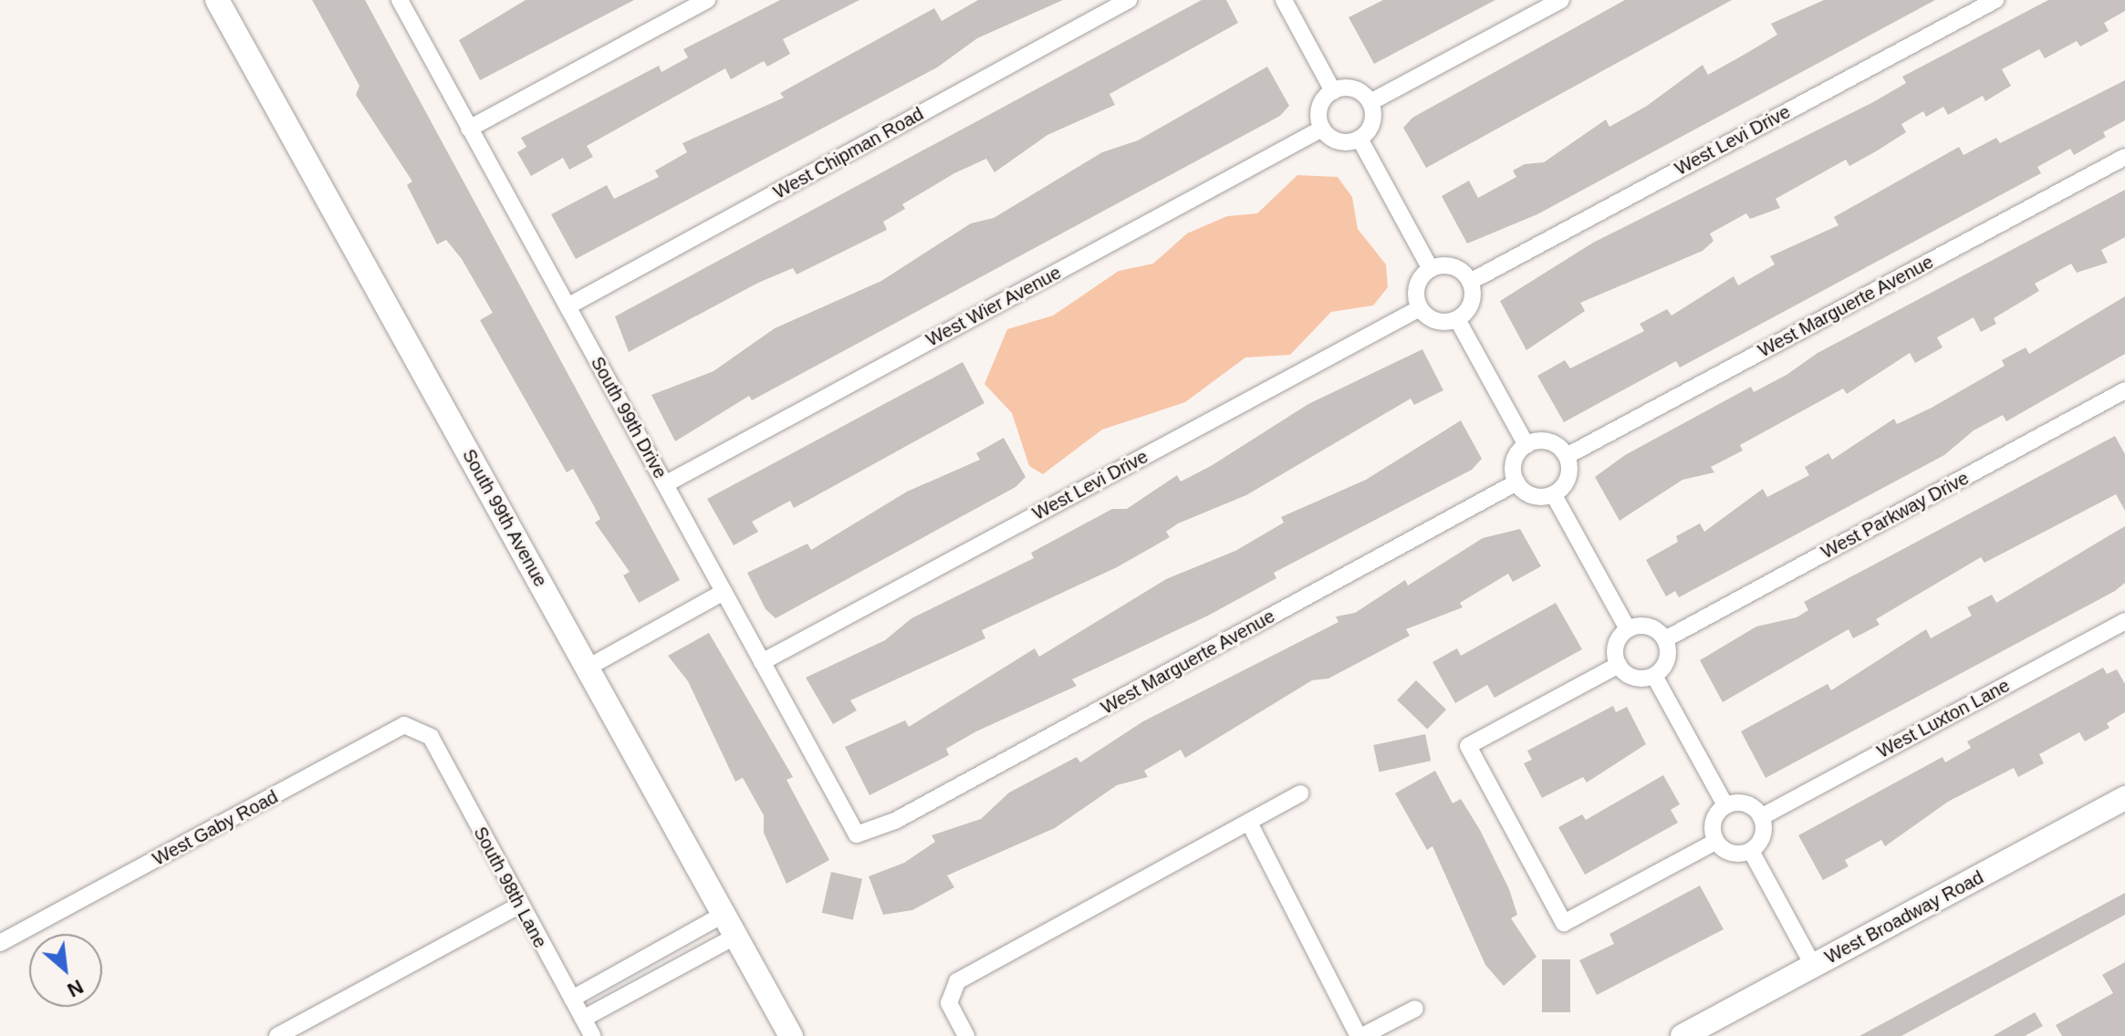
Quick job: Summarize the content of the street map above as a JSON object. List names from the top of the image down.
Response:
{
  "streets": {
    "main road": ["South 99th Avenue", "West Broadway Road"],
    "street": [
      "West Levi Drive",
      "West Chipman Road",
      "West Wier Avenue",
      "West Marguerte Avenue",
      "South 99th Drive",
      "West Parkway Drive",
      "West Luxton Lane",
      "West Gaby Road",
      "South 98th Lane"
    ]
  },
  "crossings": [
    ["West Levi Drive", "South 99th Drive"],
    ["West Chipman Road", "South 99th Drive"],
    ["West Wier Avenue", "South 99th Drive"],
    ["West Marguerte Avenue", "South 99th Drive"],
    ["West Gaby Road", "South 98th Lane"]
  ],
  "north": "bottom right"
}
